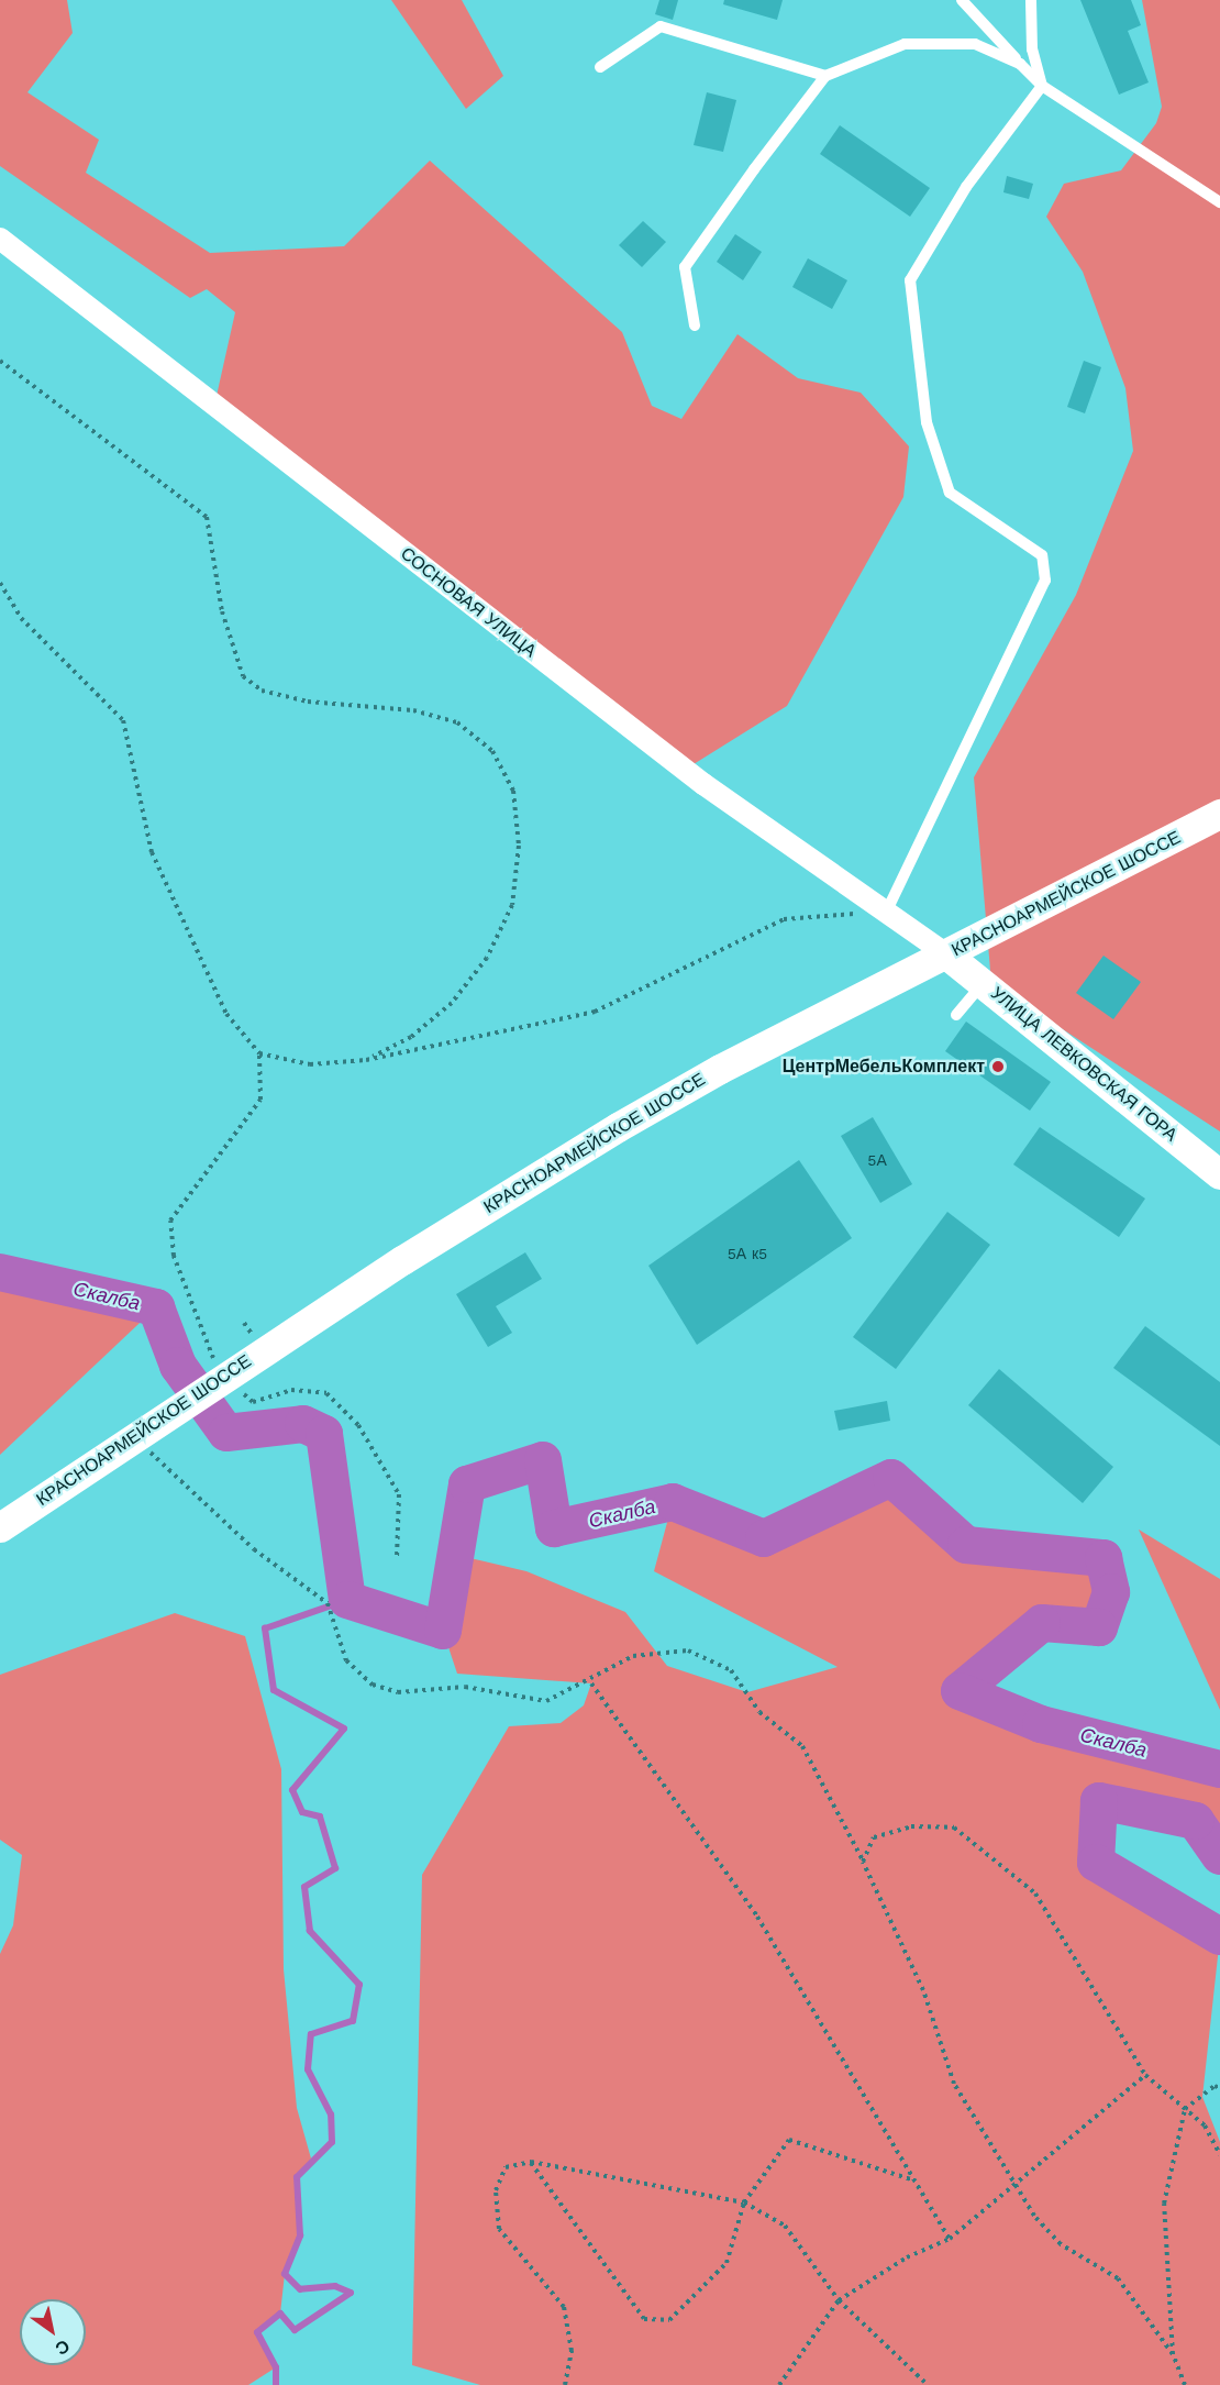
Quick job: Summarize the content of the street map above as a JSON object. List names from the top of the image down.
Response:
{
  "streets": {
    "main road": ["КРАСНОАРМЕЙСКОЕ ШОССЕ", "УЛИЦА ЛЕВКОВСКАЯ ГОРА"],
    "street": ["СОСНОВАЯ УЛИЦА"]
  },
  "crossings": [
    ["СОСНОВАЯ УЛИЦА", "КРАСНОАРМЕЙСКОЕ ШОССЕ"],
    ["СОСНОВАЯ УЛИЦА", "УЛИЦА ЛЕВКОВСКАЯ ГОРА"],
    ["КРАСНОАРМЕЙСКОЕ ШОССЕ", "УЛИЦА ЛЕВКОВСКАЯ ГОРА"]
  ],
  "water": ["Скалба"],
  "places": ["ЦентрМебельКомплект"],
  "house_numbers": ["5А", "5А к5"],
  "north": "bottom right"
}
